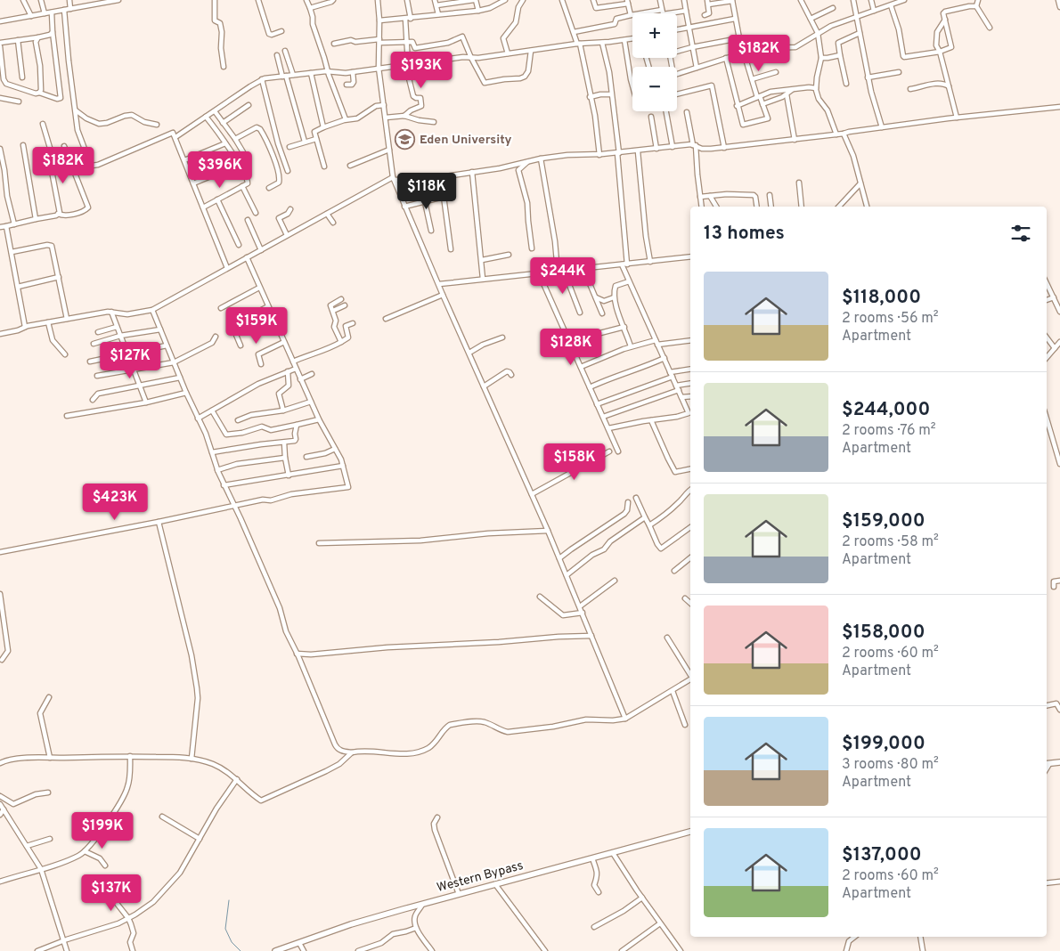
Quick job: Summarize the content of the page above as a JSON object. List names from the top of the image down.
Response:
{
  "streets": {
    "main road": ["Western Bypass"]
  },
  "places": {
    "school or university": ["Eden University"]
  },
  "page": {
    "map_buttons": ["+", "−"],
    "price": [
      "$182K",
      "$193K",
      "$182K",
      "$396K",
      "$118K",
      "$244K",
      "$159K",
      "$128K",
      "$127K",
      "$158K",
      "$423K",
      "$199K",
      "$137K"
    ],
    "heading": "13 homes",
    "list": [
      {
        "name": "$118,000",
        "note": "2 rooms · 56 m² · Apartment"
      },
      {
        "name": "$244,000",
        "note": "2 rooms · 76 m² · Apartment"
      },
      {
        "name": "$159,000",
        "note": "2 rooms · 58 m² · Apartment"
      },
      {
        "name": "$158,000",
        "note": "2 rooms · 60 m² · Apartment"
      },
      {
        "name": "$199,000",
        "note": "3 rooms · 80 m² · Apartment"
      },
      {
        "name": "$137,000",
        "note": "2 rooms · 60 m² · Apartment"
      }
    ]
  }
}
